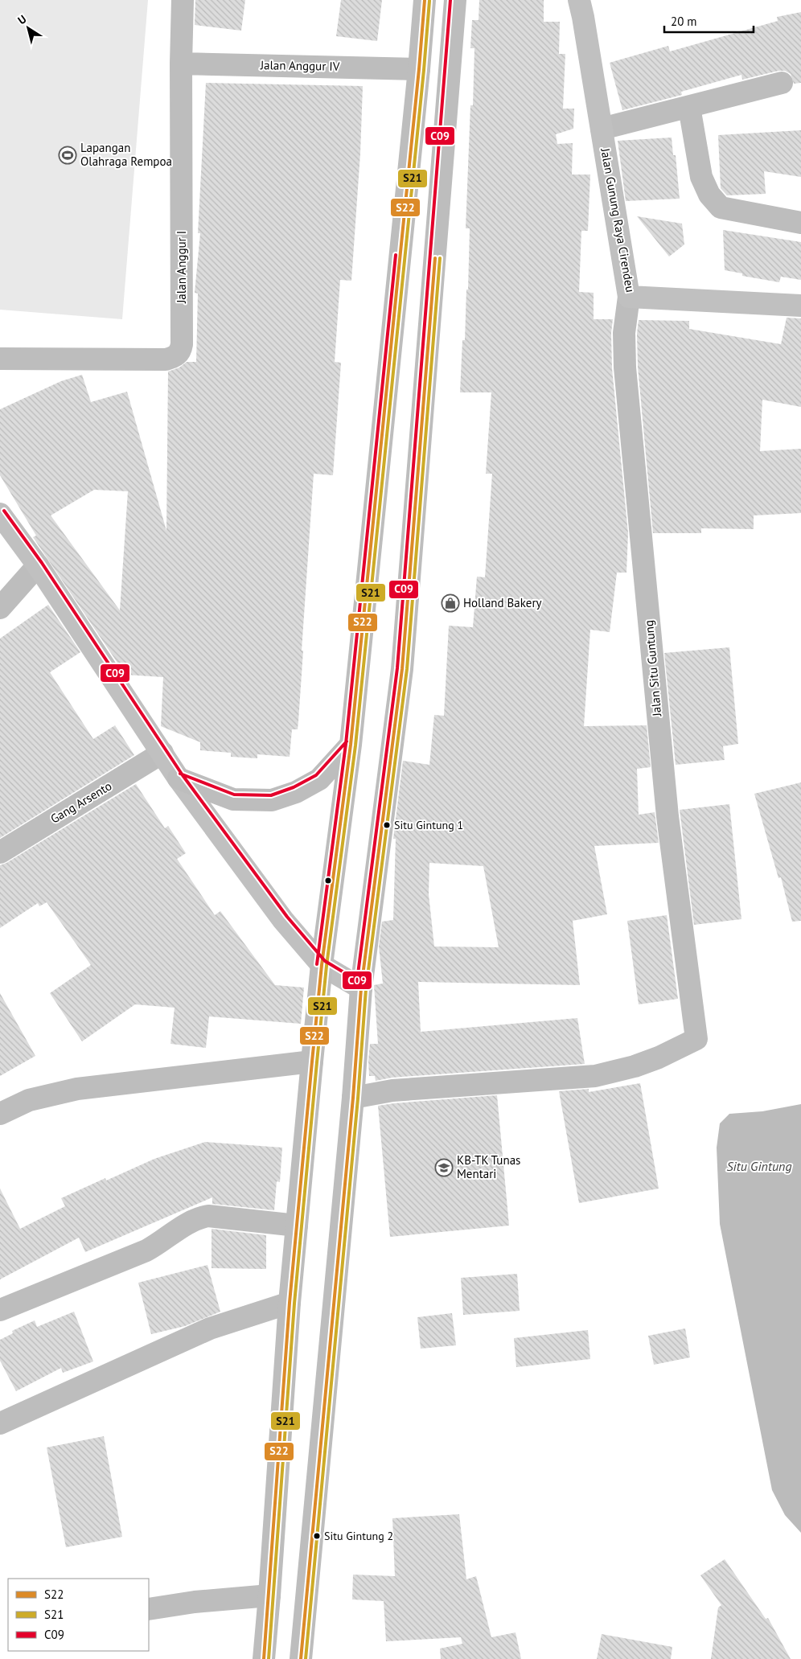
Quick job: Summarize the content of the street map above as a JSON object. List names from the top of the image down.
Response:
{
  "streets": {
    "main road": [
      "Jalan Anggur IV",
      "Jalan Gunung Raya Cirendeu",
      "Jalan Anggur I",
      "Jalan Situ Guntung",
      "Gang Arsento"
    ]
  },
  "crossings": [
    ["Jalan Anggur IV", "Jalan Anggur I"],
    ["Jalan Gunung Raya Cirendeu", "Jalan Situ Guntung"]
  ],
  "water": ["Situ Gintung"],
  "places": {
    "sports": ["Lapangan Olahraga Rempoa"],
    "shop": ["Holland Bakery"],
    "other": ["Situ Gintung 1", "Situ Gintung 2"],
    "school or university": ["KB-TK Tunas Mentari"]
  },
  "lines": ["transit line S22", "transit line C09", "transit line S21"],
  "legend": ["S22", "S21", "C09"],
  "scale_bar": "20 m",
  "north": "top left"
}
